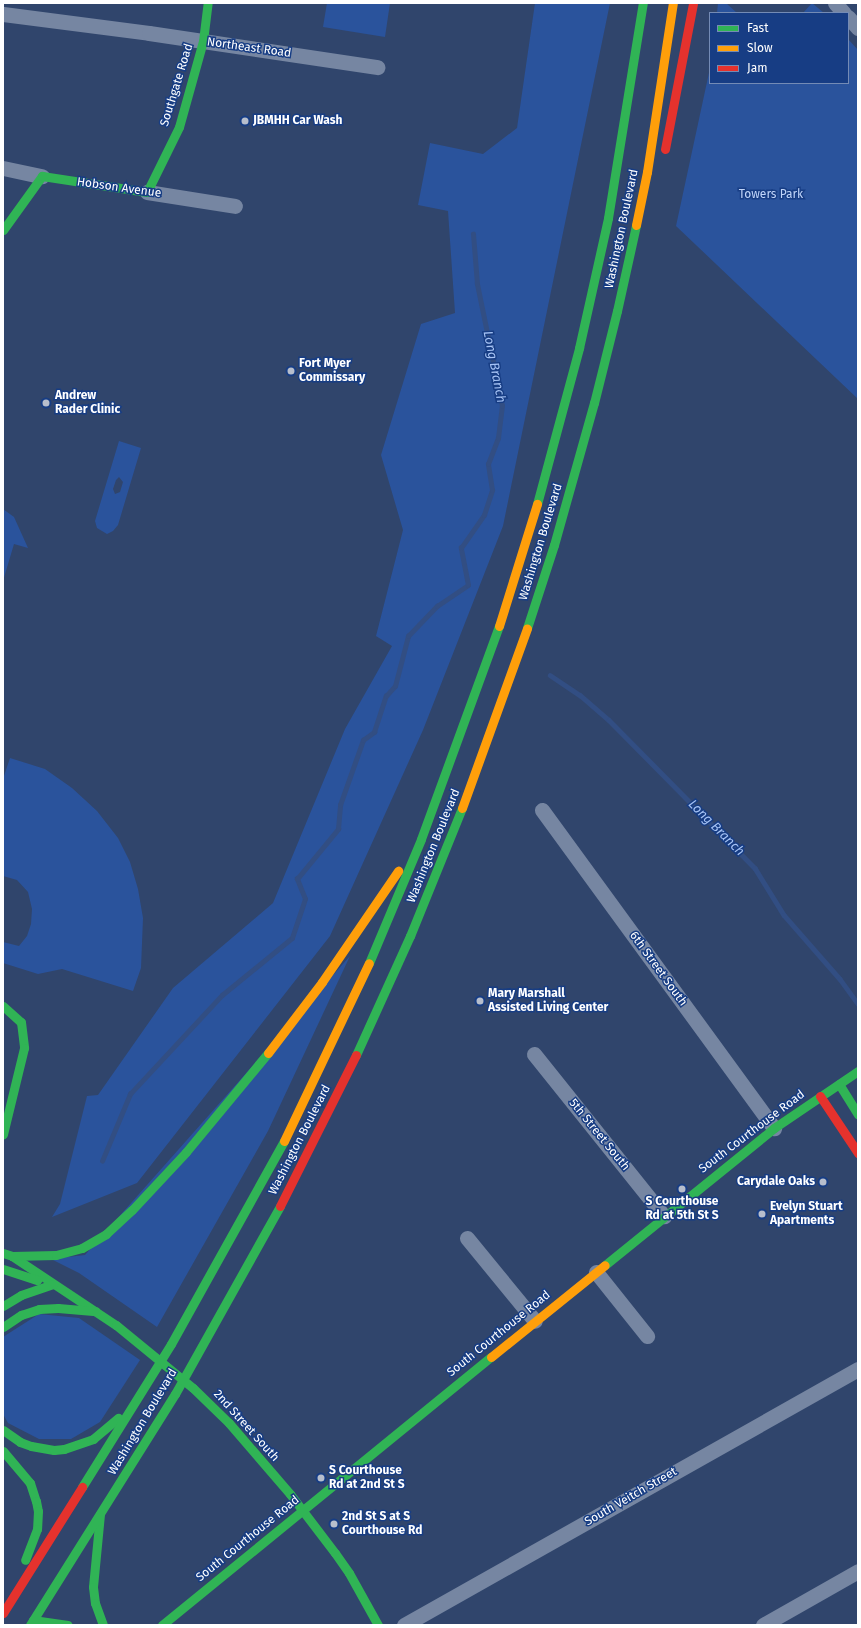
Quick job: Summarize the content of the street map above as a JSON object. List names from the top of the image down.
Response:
{
  "streets": {
    "main road": [
      "Southgate Road",
      "Hobson Avenue",
      "Washington Boulevard",
      "South Courthouse Road",
      "2nd Street South"
    ],
    "street": [
      "Northeast Road",
      "6th Street South",
      "5th Street South",
      "South Veitch Street"
    ]
  },
  "crossings": [
    ["Northeast Road", "Southgate Road"],
    ["Southgate Road", "Hobson Avenue"],
    ["6th Street South", "South Courthouse Road"],
    ["South Courthouse Road", "5th Street South"],
    ["South Courthouse Road", "2nd Street South"]
  ],
  "water": ["Long Branch"],
  "parks": ["Towers Park"],
  "places": [
    "JBMHH Car Wash",
    "Fort Myer Commissary",
    "Andrew Rader Clinic",
    "Mary Marshall Assisted Living Center",
    "Carydale Oaks",
    "S Courthouse Rd at 5th St S",
    "Evelyn Stuart Apartments",
    "S Courthouse Rd at 2nd St S",
    "2nd St S at S Courthouse Rd"
  ],
  "legend": ["Fast", "Slow", "Jam"]
}
